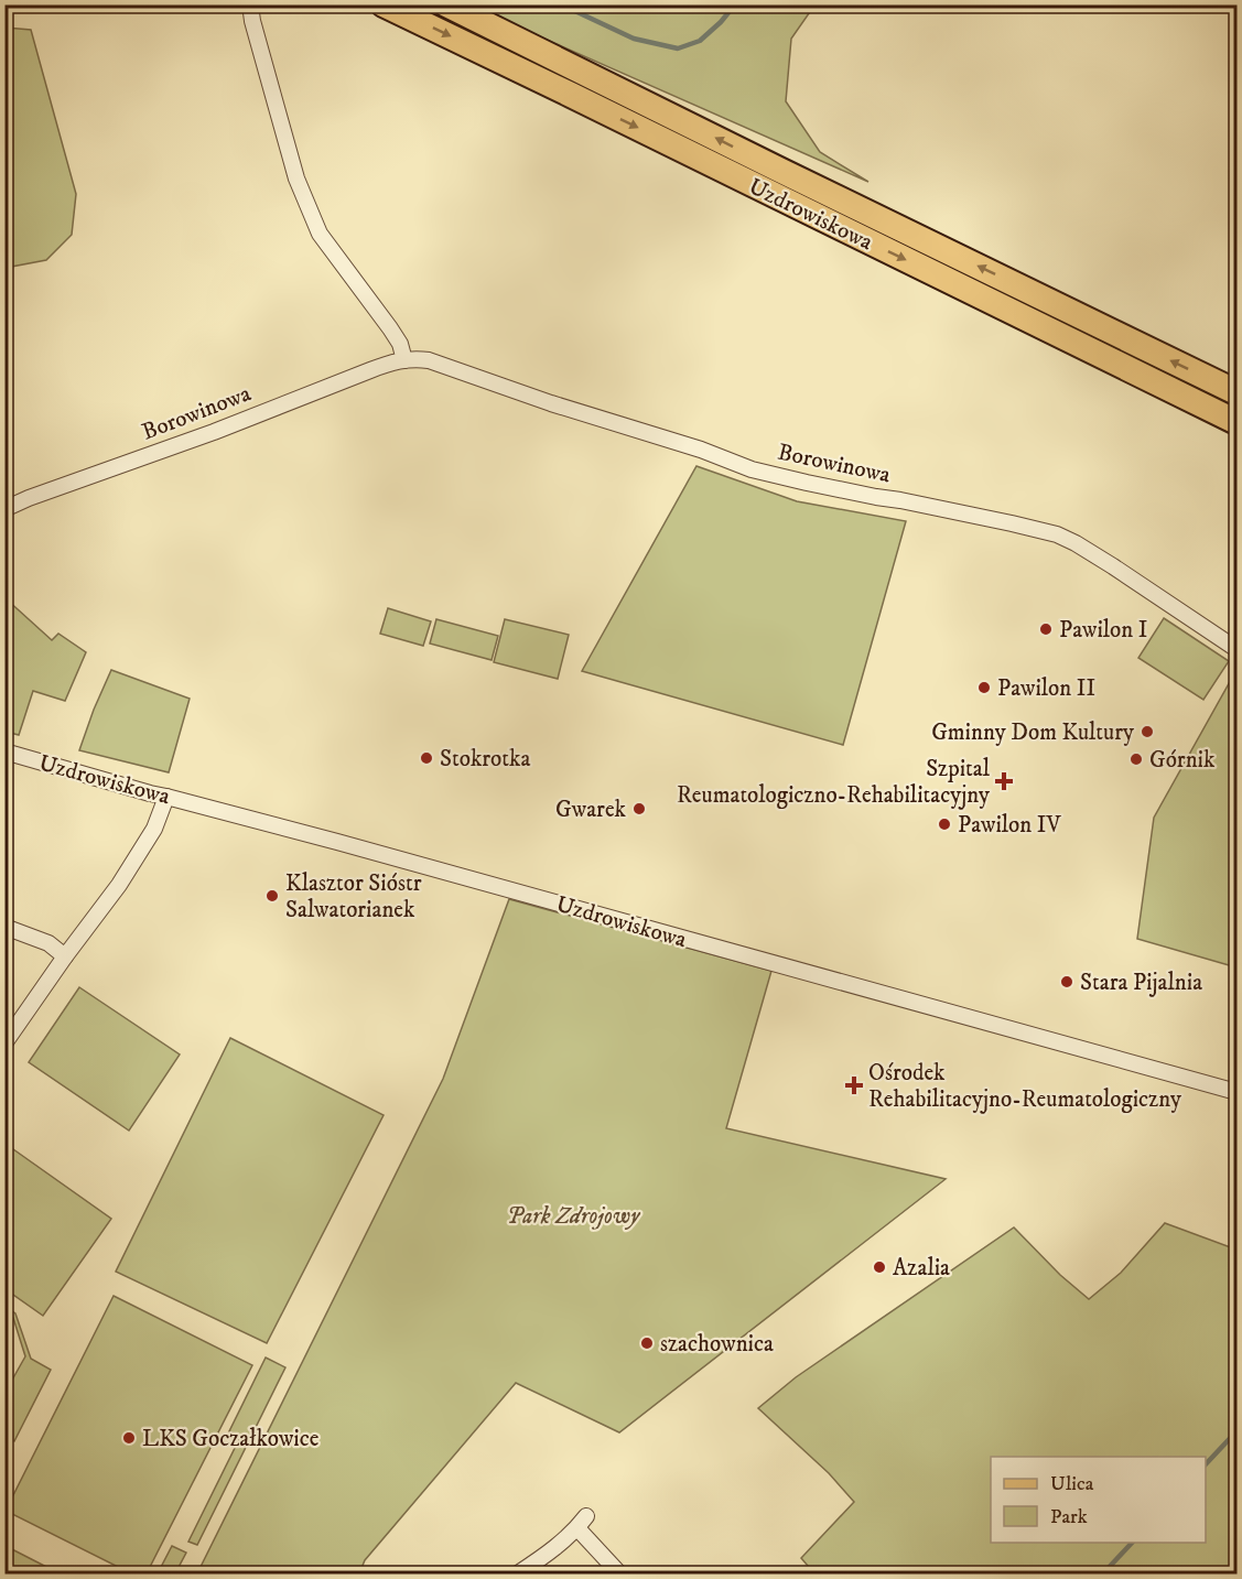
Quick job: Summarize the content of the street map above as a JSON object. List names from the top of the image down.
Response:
{
  "streets": {
    "main road": ["Uzdrowiskowa"],
    "street": ["Borowinowa"]
  },
  "parks": ["Park Zdrojowy"],
  "places": {
    "other": [
      "Pawilon I",
      "Pawilon II",
      "Gminny Dom Kultury",
      "Stokrotka",
      "Górnik",
      "Gwarek",
      "Pawilon IV",
      "Klasztor Sióstr Salwatorianek",
      "Stara Pijalnia",
      "Azalia",
      "szachownica",
      "LKS Goczałkowice"
    ],
    "health": ["Szpital Reumatologiczno-Rehabilitacyjny", "Ośrodek Rehabilitacyjno-Reumatologiczny"]
  },
  "legend": ["Ulica", "Park"]
}
